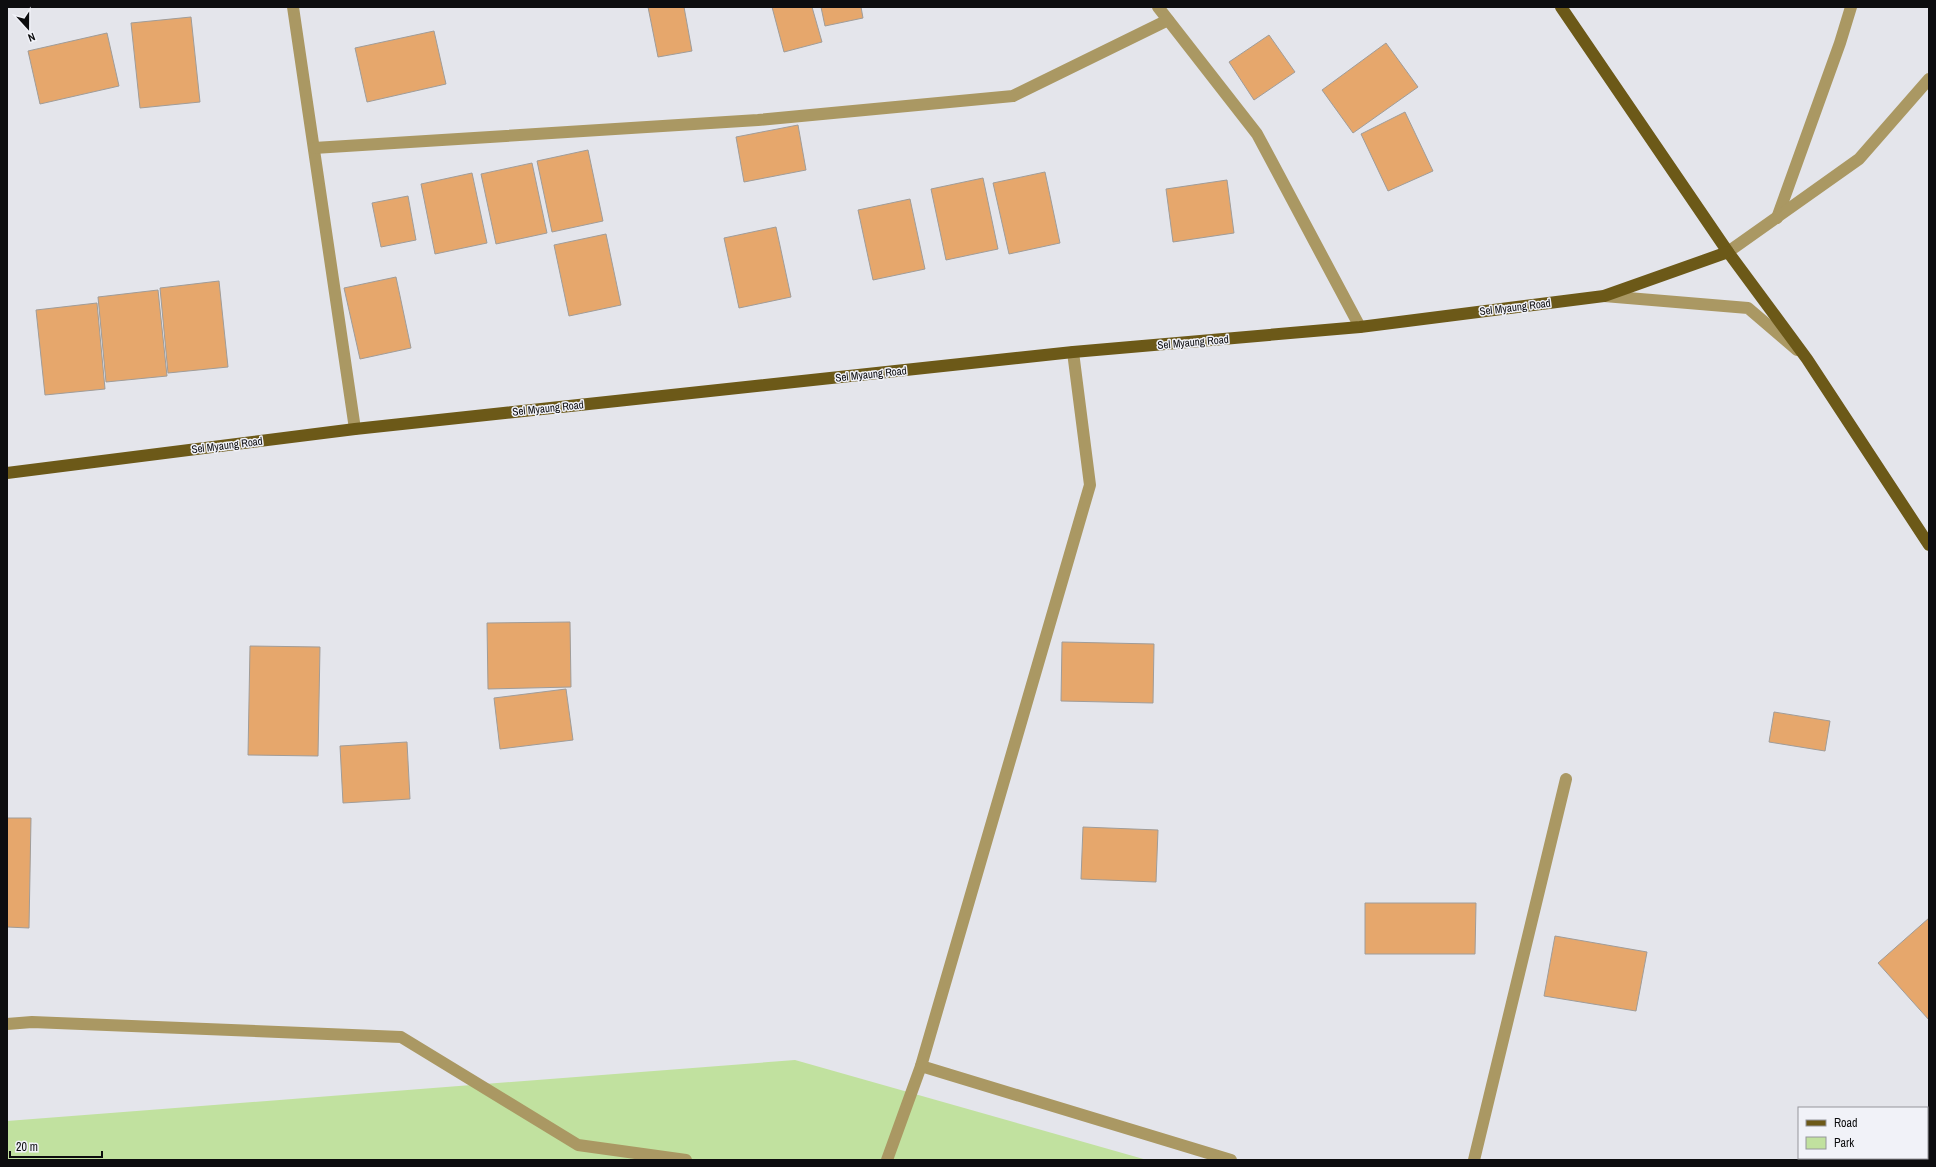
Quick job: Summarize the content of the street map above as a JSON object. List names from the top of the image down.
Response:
{
  "streets": {
    "main road": ["Sel Myaung Road"]
  },
  "legend": ["Road", "Park"],
  "scale_bar": "20 m",
  "north": "bottom"
}
